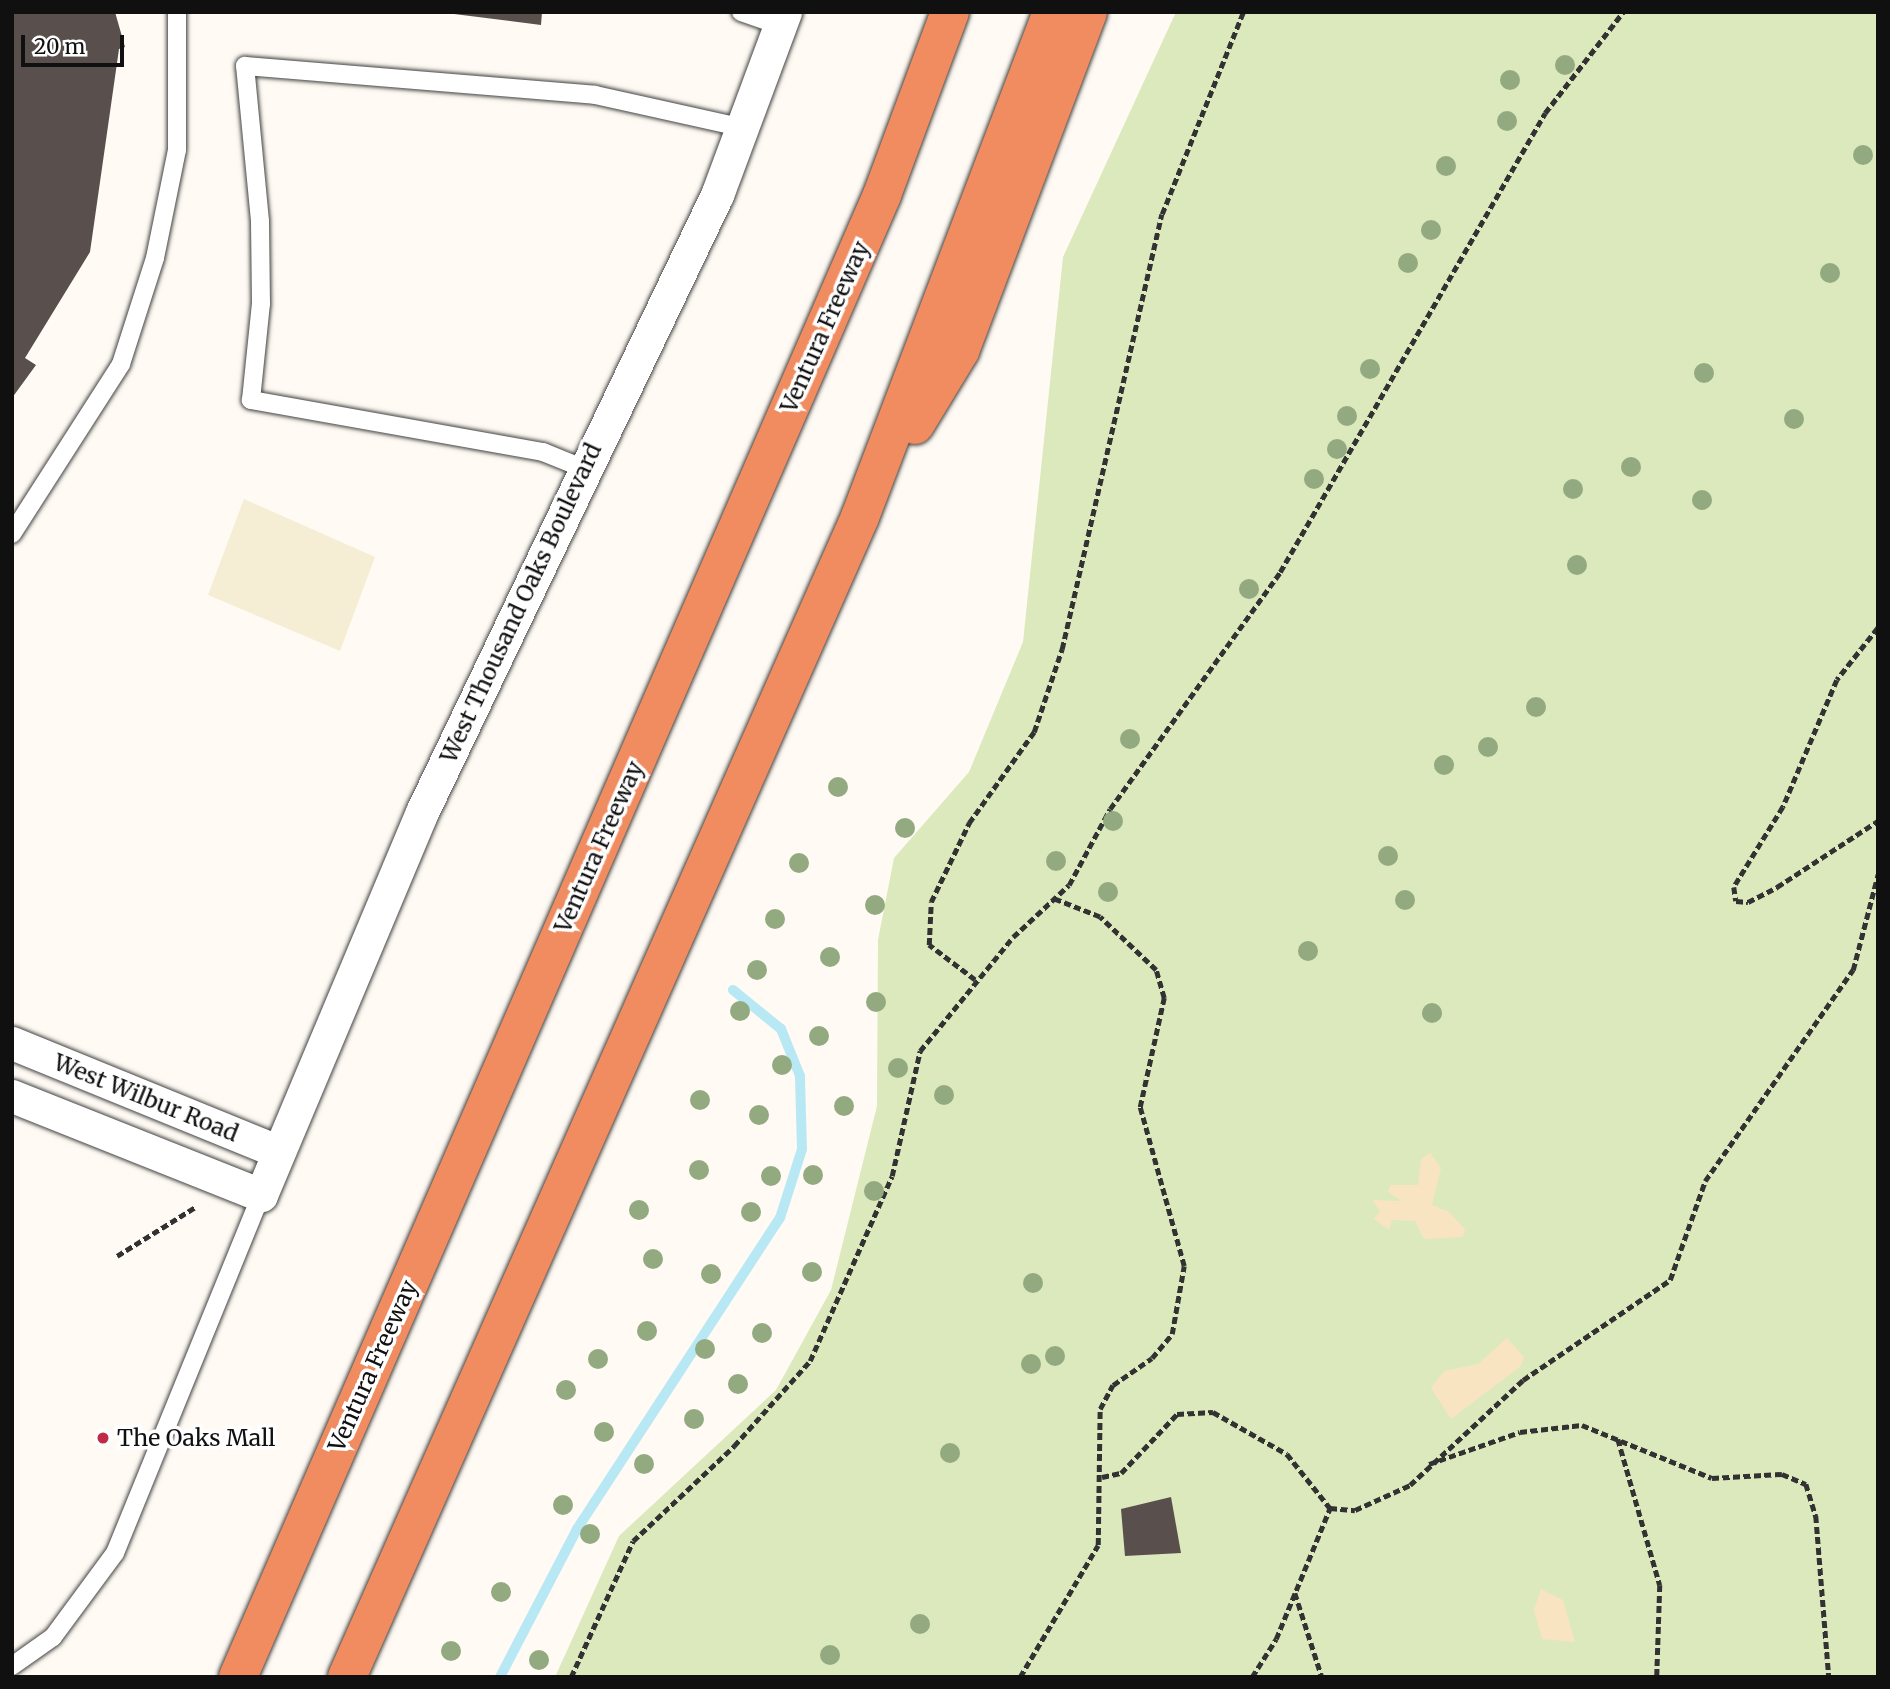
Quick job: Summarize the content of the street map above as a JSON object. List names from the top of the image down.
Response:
{
  "streets": {
    "highway": ["Ventura Freeway"],
    "street": ["West Thousand Oaks Boulevard", "West Wilbur Road"]
  },
  "crossings": [
    ["West Thousand Oaks Boulevard", "West Wilbur Road"]
  ],
  "places": ["The Oaks Mall"],
  "scale_bar": "20 m"
}
